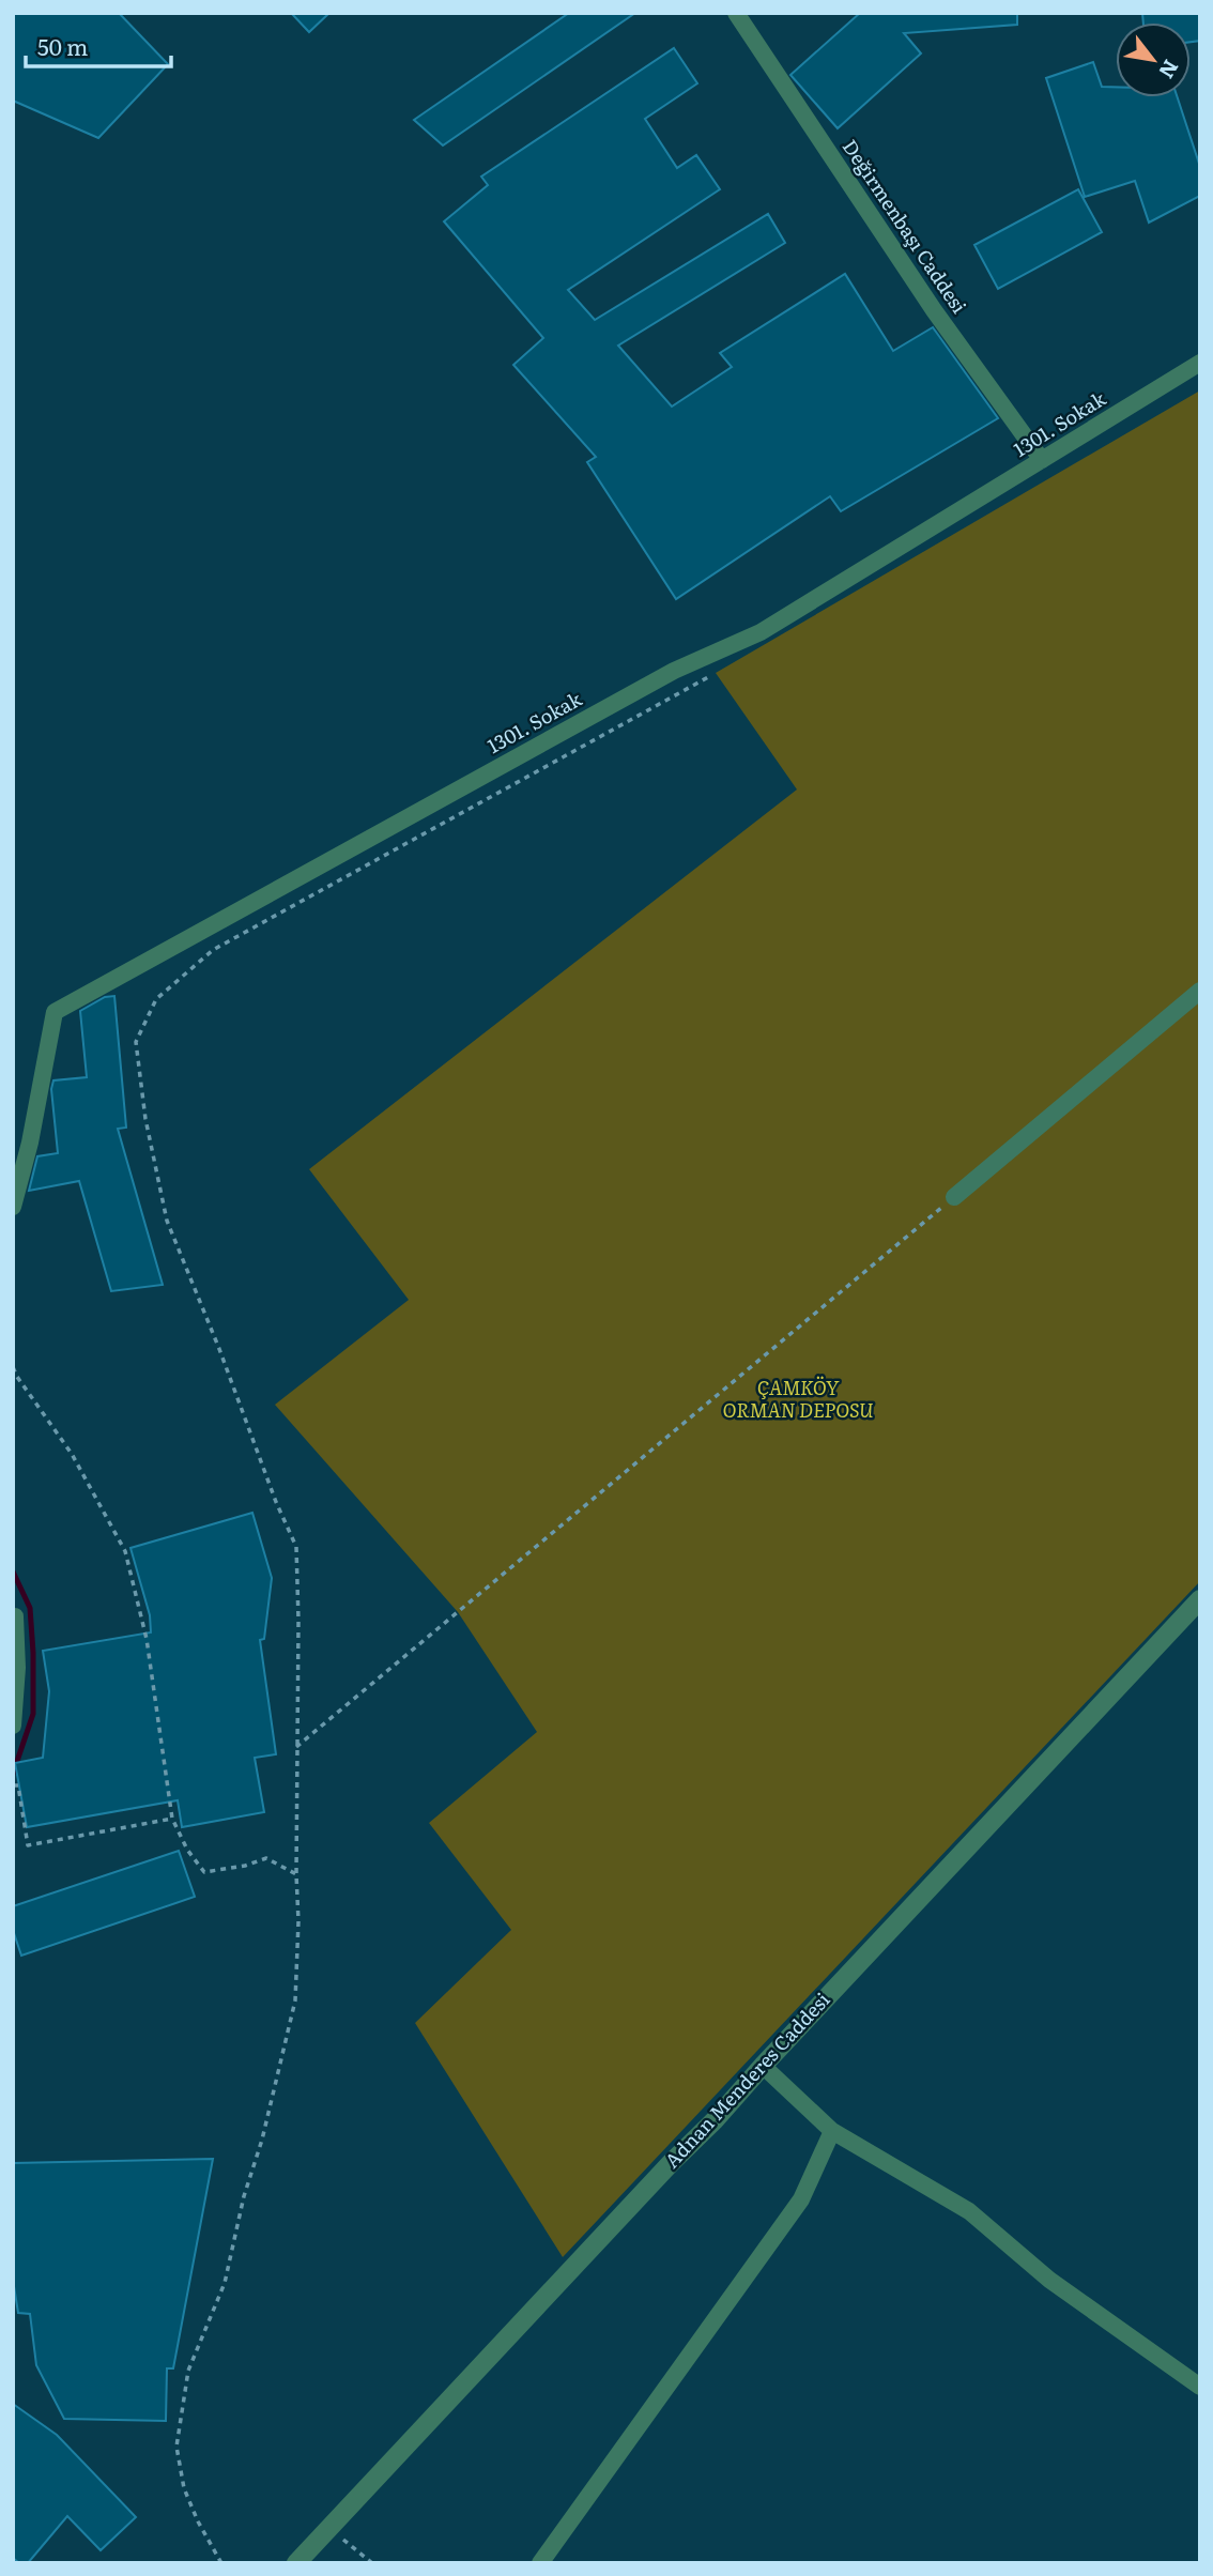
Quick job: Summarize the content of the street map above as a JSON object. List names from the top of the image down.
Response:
{
  "streets": {
    "street": ["Değirmenbaşı Caddesi", "1301. Sokak", "Adnan Menderes Caddesi"]
  },
  "crossings": [
    ["Değirmenbaşı Caddesi", "1301. Sokak"]
  ],
  "parks": ["ÇAMKÖY ORMAN DEPOSU"],
  "scale_bar": "50 m",
  "north": "bottom right"
}
